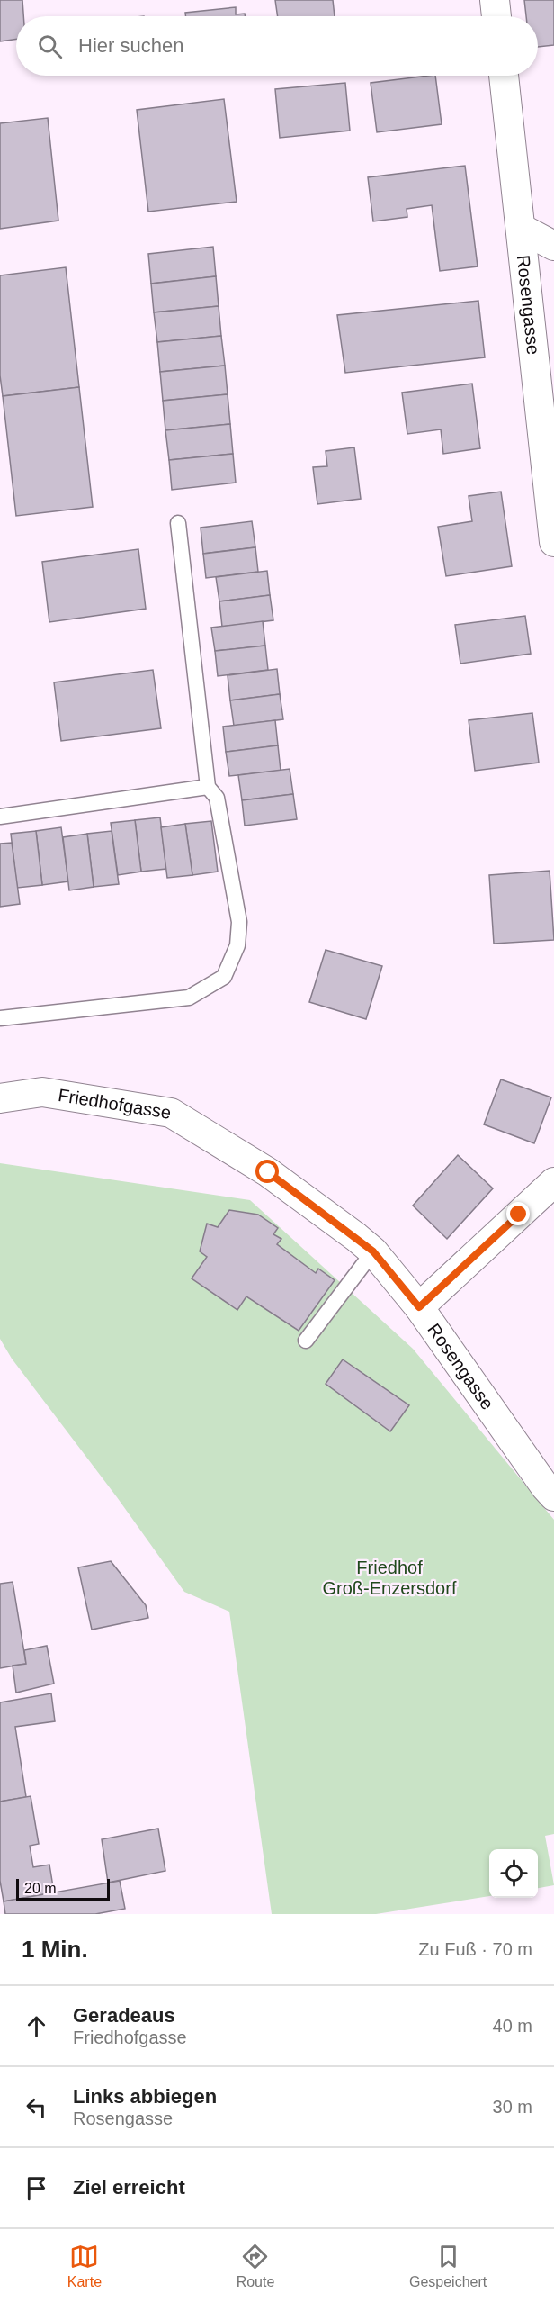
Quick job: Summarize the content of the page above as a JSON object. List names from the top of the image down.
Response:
{
  "streets": {
    "street": ["Rosengasse", "Friedhofgasse"]
  },
  "crossings": [
    ["Rosengasse", "Friedhofgasse"]
  ],
  "parks": ["Friedhof Groß-Enzersdorf"],
  "scale_bar": "20 m",
  "page": {
    "search": "Hier suchen",
    "scale": "20 m",
    "heading": ["1 Min.", "Zu Fuß · 70 m"],
    "list": [
      ["Geradeaus", "Friedhofgasse", "40 m"],
      ["Links abbiegen", "Rosengasse", "30 m"],
      "Ziel erreicht"
    ],
    "nav": ["Karte", "Route", "Gespeichert"]
  }
}
